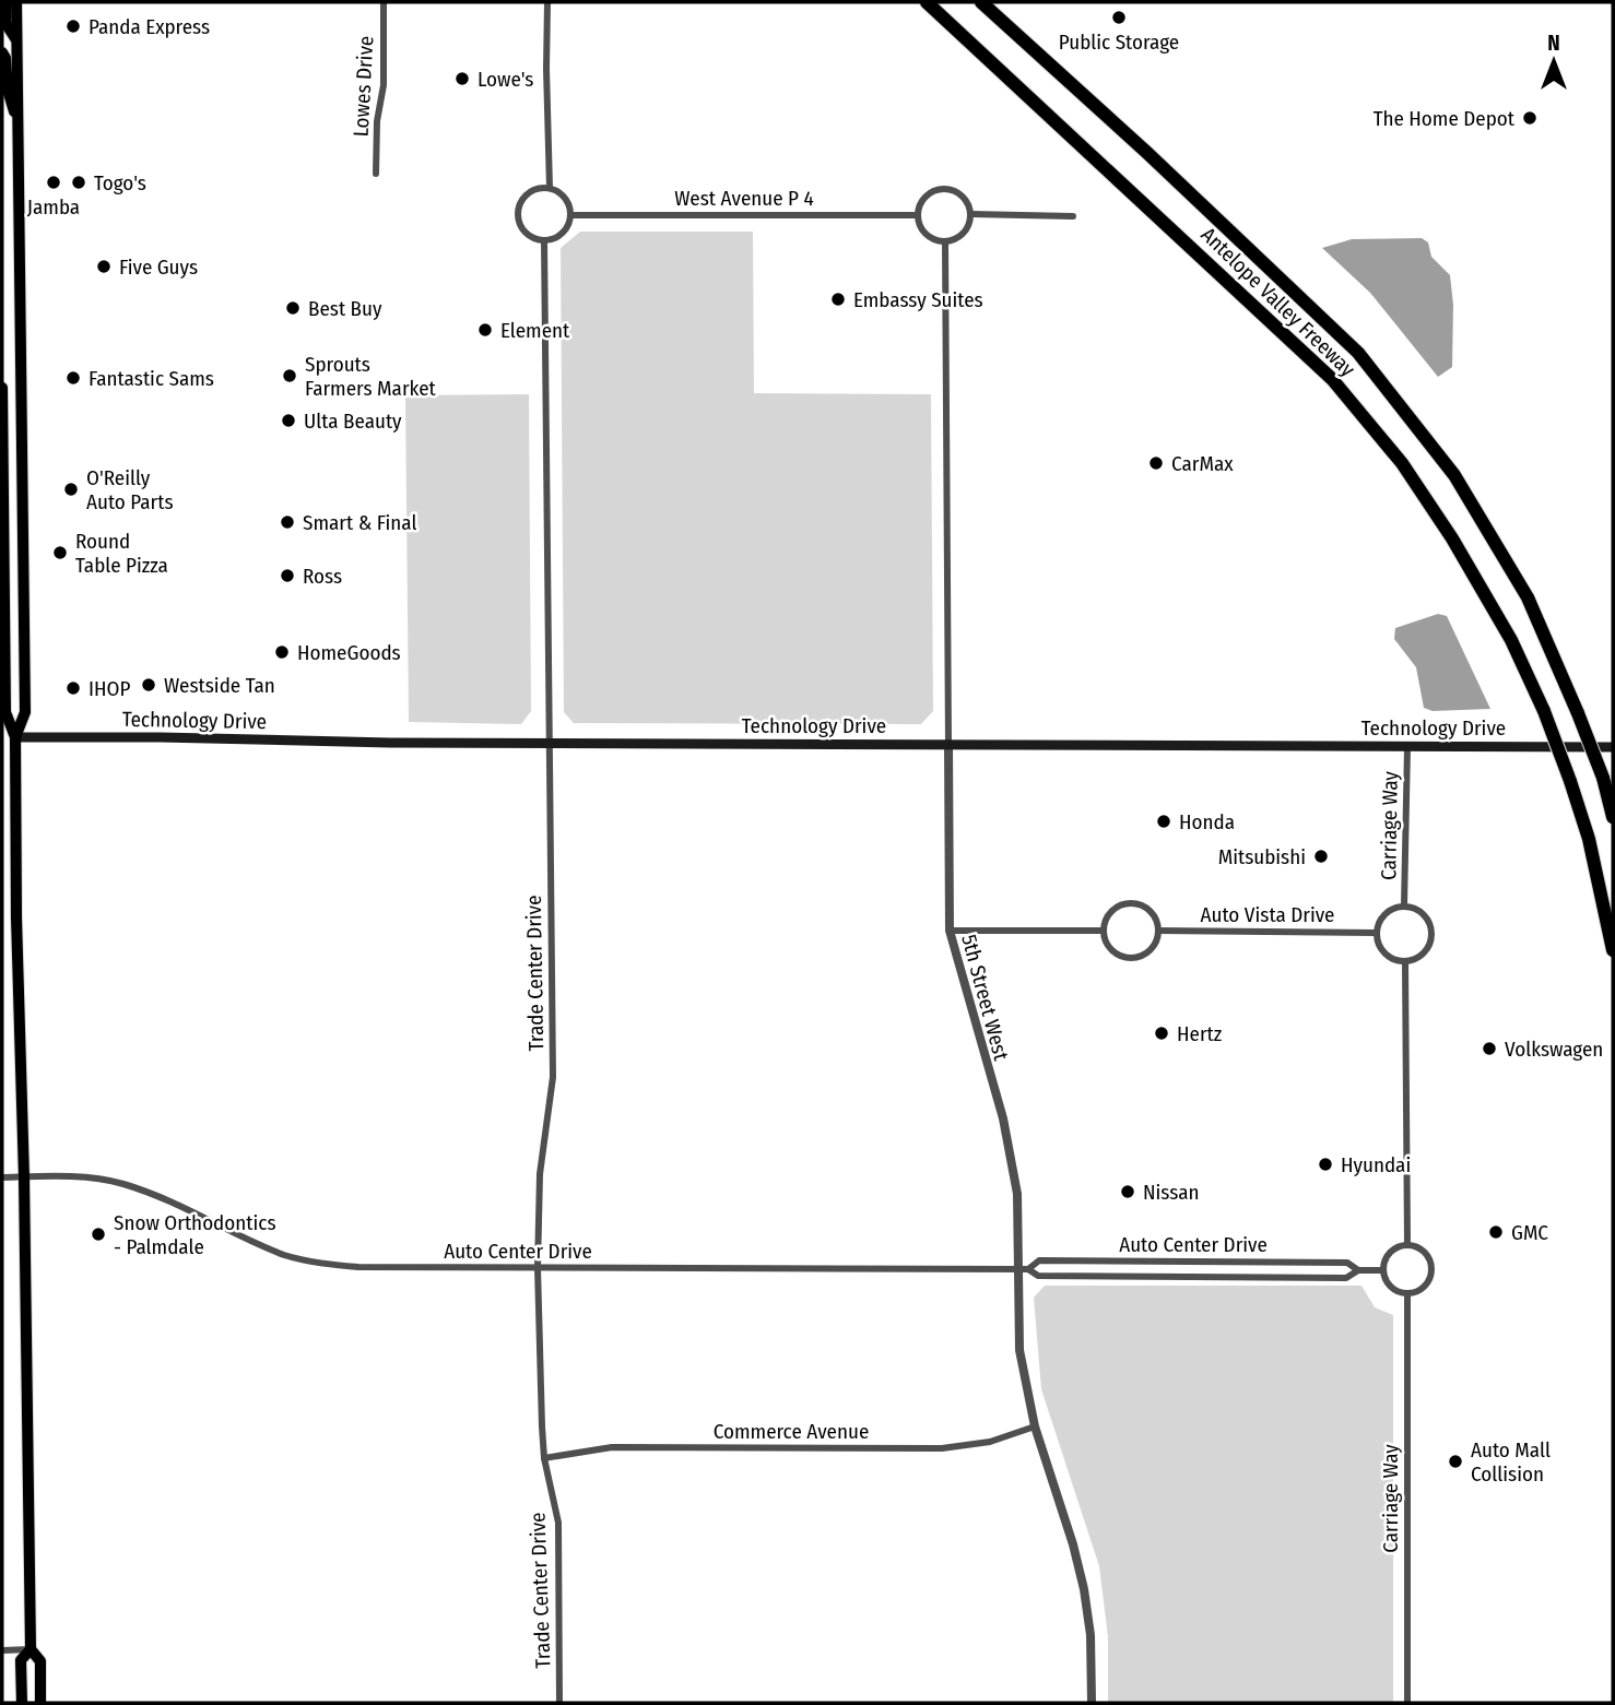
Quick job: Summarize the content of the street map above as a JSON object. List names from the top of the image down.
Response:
{
  "streets": {
    "highway": ["Antelope Valley Freeway"],
    "main road": ["Technology Drive"],
    "street": [
      "Lowes Drive",
      "West Avenue P 4",
      "Carriage Way",
      "Auto Vista Drive",
      "Trade Center Drive",
      "5th Street West",
      "Auto Center Drive",
      "Commerce Avenue"
    ]
  },
  "crossings": [
    ["West Avenue P 4", "Trade Center Drive"],
    ["West Avenue P 4", "5th Street West"],
    ["Technology Drive", "Carriage Way"],
    ["Technology Drive", "Trade Center Drive"],
    ["Technology Drive", "5th Street West"],
    ["Carriage Way", "Auto Vista Drive"],
    ["Carriage Way", "Auto Center Drive"],
    ["Trade Center Drive", "Auto Center Drive"],
    ["Trade Center Drive", "Commerce Avenue"],
    ["5th Street West", "Auto Center Drive"],
    ["5th Street West", "Commerce Avenue"]
  ],
  "places": [
    "Public Storage",
    "Panda Express",
    "Lowe's",
    "The Home Depot",
    "Jamba",
    "Togo's",
    "Five Guys",
    "Embassy Suites",
    "Best Buy",
    "Element",
    "Sprouts Farmers Market",
    "Fantastic Sams",
    "Ulta Beauty",
    "CarMax",
    "O'Reilly Auto Parts",
    "Smart & Final",
    "Round Table Pizza",
    "Ross",
    "HomeGoods",
    "Westside Tan",
    "IHOP",
    "Honda",
    "Mitsubishi",
    "Hertz",
    "Volkswagen",
    "Hyundai",
    "Nissan",
    "GMC",
    "Snow Orthodontics - Palmdale",
    "Auto Mall Collision"
  ],
  "north": "top"
}
